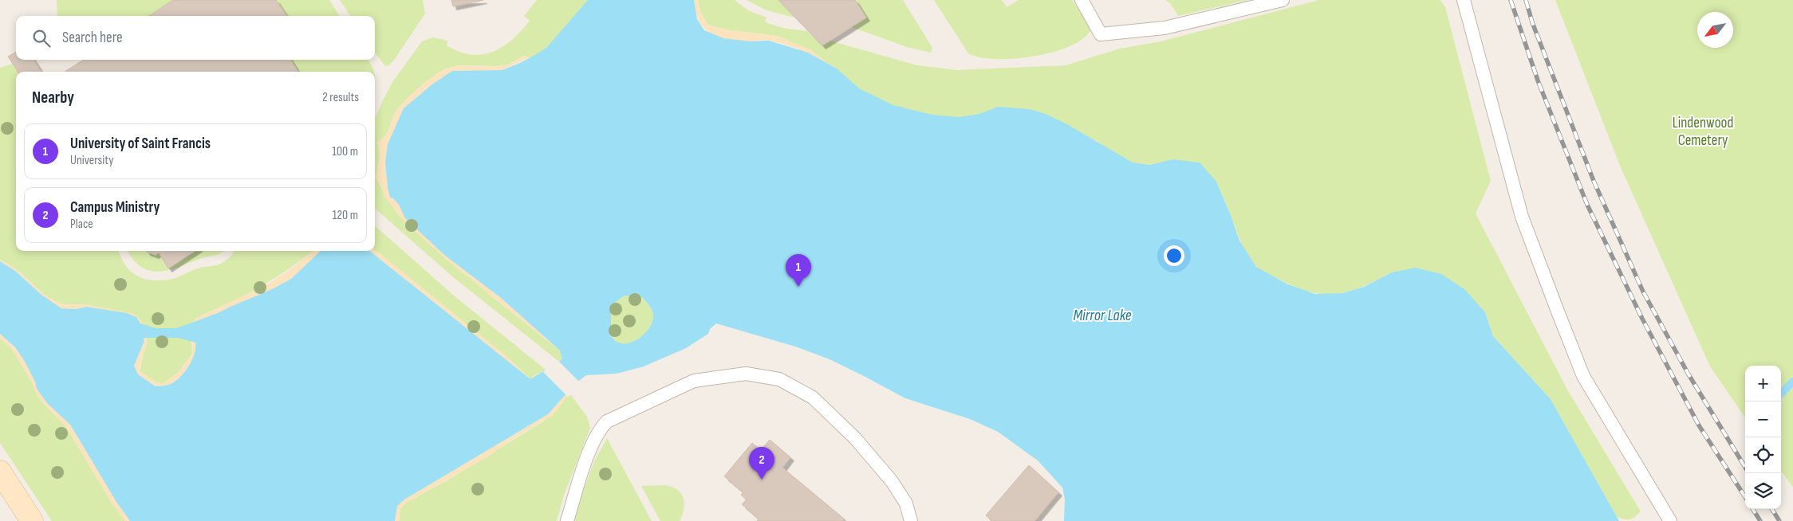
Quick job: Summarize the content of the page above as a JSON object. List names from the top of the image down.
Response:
{
  "water": ["Mirror Lake"],
  "parks": ["Lindenwood Cemetery"],
  "north": "bottom left",
  "page": {
    "search": "Search here",
    "heading": ["Nearby", "2 results"],
    "list": [
      {
        "mark": "1",
        "name": "University of Saint Francis",
        "note": "University",
        "value": "100 m"
      },
      {
        "mark": "2",
        "name": "Campus Ministry",
        "note": "Place",
        "value": "120 m"
      }
    ],
    "pins": ["1", "2"],
    "map_buttons": ["+", "−"]
  }
}
